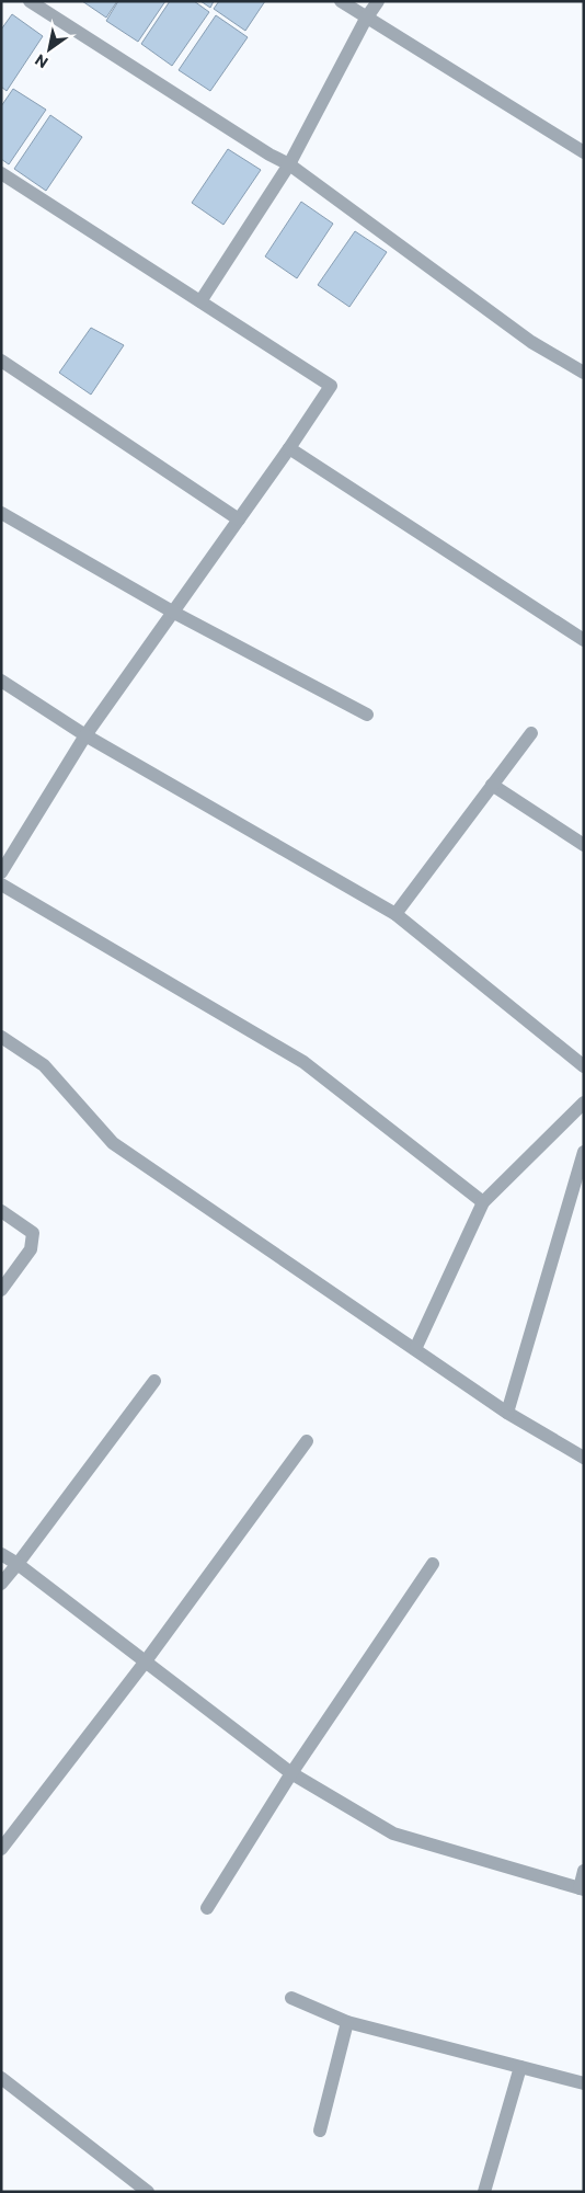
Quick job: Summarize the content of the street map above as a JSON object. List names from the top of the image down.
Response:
{
  "north": "bottom left"
}
